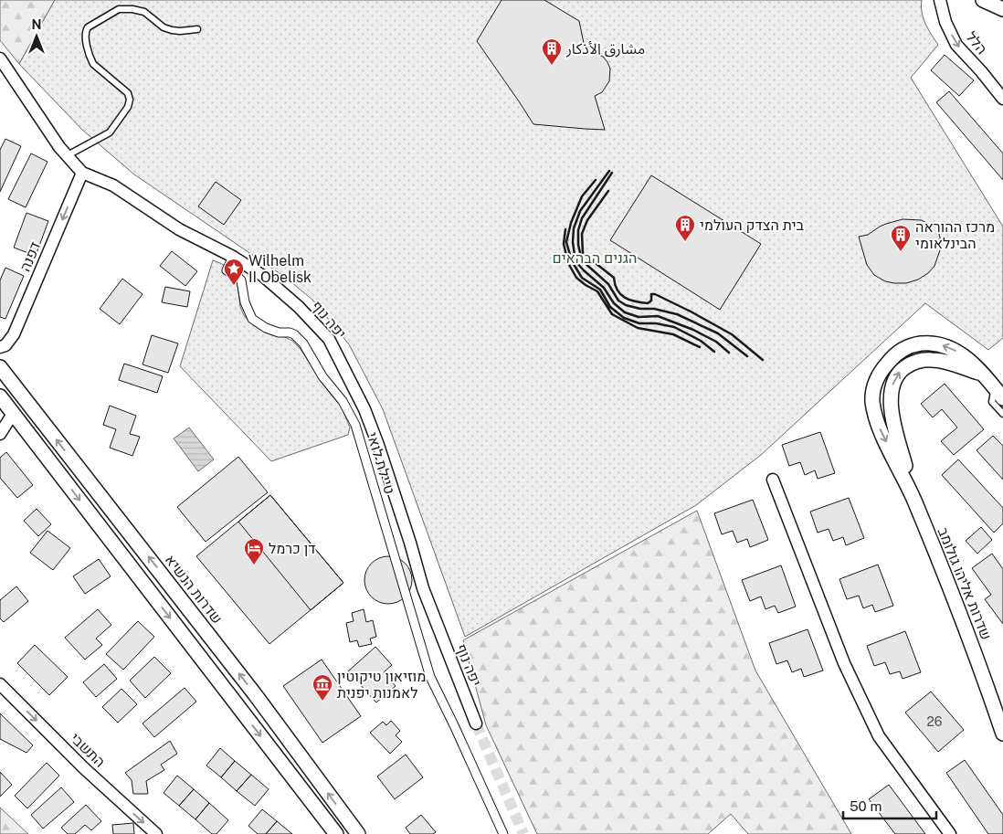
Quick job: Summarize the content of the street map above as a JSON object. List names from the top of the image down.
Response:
{
  "streets": {
    "street": [
      "הלל",
      "דפנה",
      "יפה נוף",
      "טיילת לואי",
      "שדרות אליהו גולומב",
      "שדרות הנשיא",
      "התשבי"
    ]
  },
  "crossings": [
    ["דפנה", "יפה נוף"],
    ["יפה נוף", "טיילת לואי"]
  ],
  "one_way": ["הלל", "דפנה", "התשבי"],
  "parks": ["הגנים הבהאים"],
  "places": {
    "building": ["مشارق الأذكار", "בית הצדק העולמי", "מרכז ההוראה הבינלאומי"],
    "place": ["Wilhelm II Obelisk"],
    "hotel": ["דן כרמל"],
    "museum": ["מוזיאון טיקוטין לאמנות יפנית"]
  },
  "house_numbers": ["26"],
  "scale_bar": "50 m",
  "north": "top"
}
